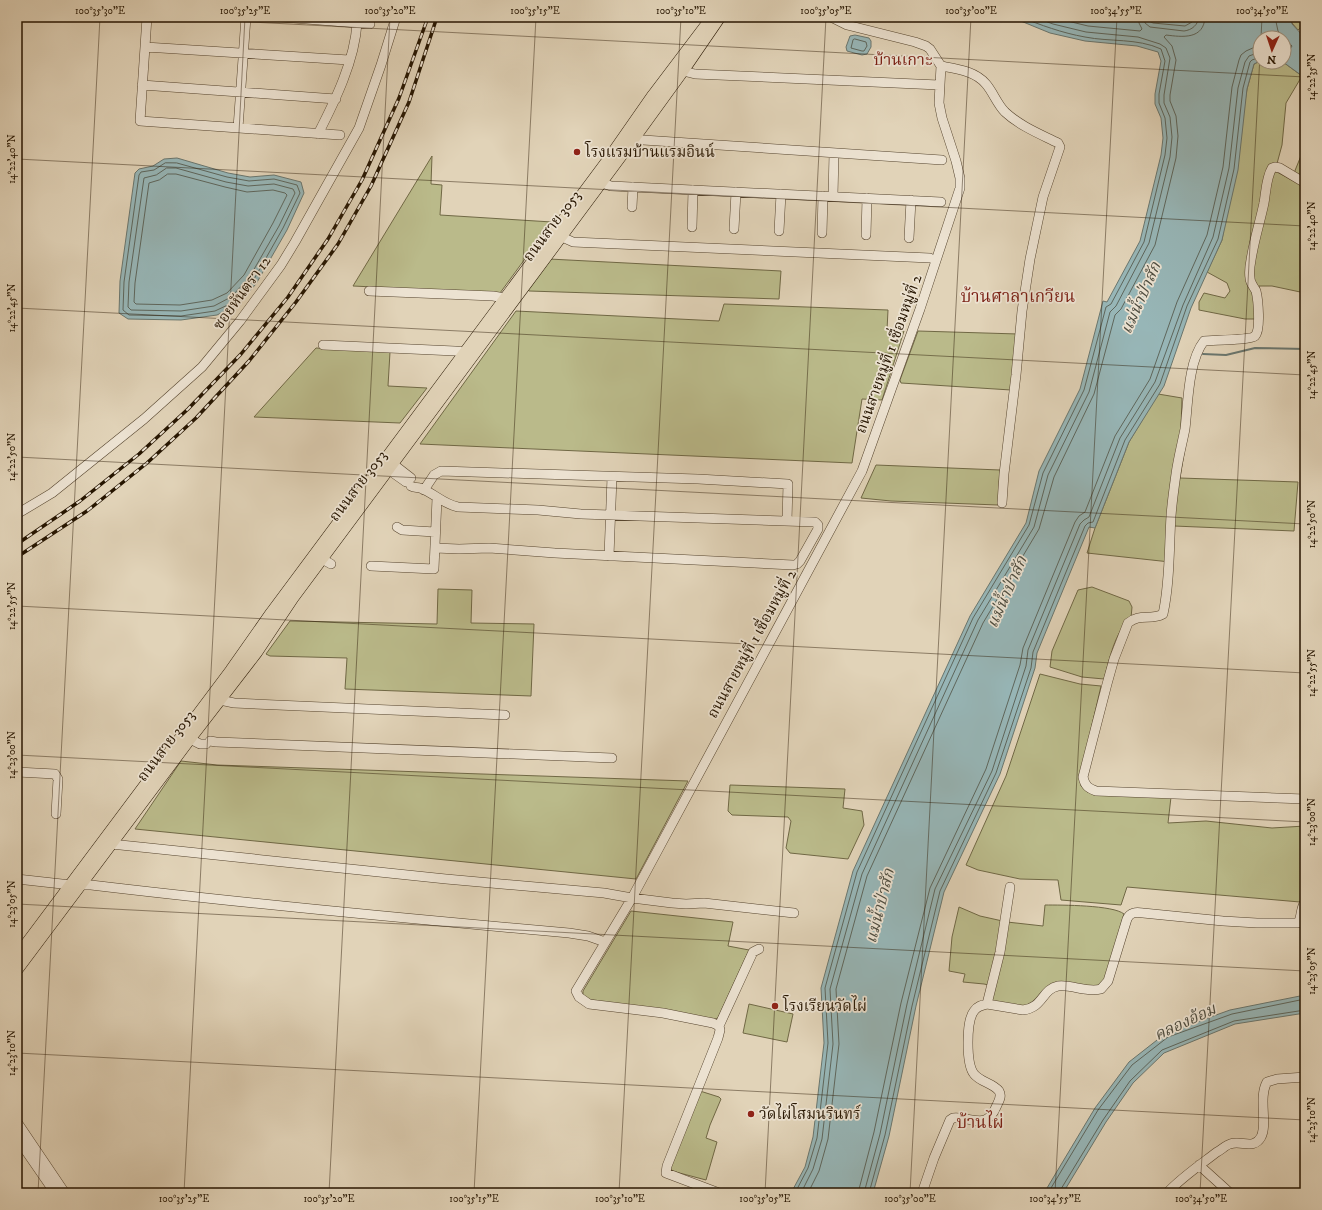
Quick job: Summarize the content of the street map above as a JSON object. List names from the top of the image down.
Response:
{
  "streets": {
    "main road": ["ถนนสาย 3053"],
    "street": ["ซอยหันตรา 12", "ถนนสายหมู่ที่ 1 เชื่อมหมู่ที่ 2"]
  },
  "districts": ["บ้านเกาะ", "บ้านศาลาเกวียน", "บ้านไผ่"],
  "water": ["แม่น้ำป่าสัก", "คลองอ้อม"],
  "places": ["โรงแรมบ้านแรมอินน์", "โรงเรียนวัดไผ่", "วัดไผ่โสมนรินทร์"],
  "north": "bottom",
  "coordinates": [
    "100°35'30\"E",
    "100°35'25\"E",
    "100°35'20\"E",
    "100°35'15\"E",
    "100°35'10\"E",
    "100°35'05\"E",
    "100°35'00\"E",
    "100°34'55\"E",
    "100°34'50\"E",
    "14°22'35\"N",
    "14°22'40\"N",
    "14°22'45\"N",
    "14°22'50\"N",
    "14°22'55\"N",
    "14°23'00\"N",
    "14°23'05\"N",
    "14°23'10\"N"
  ]
}
